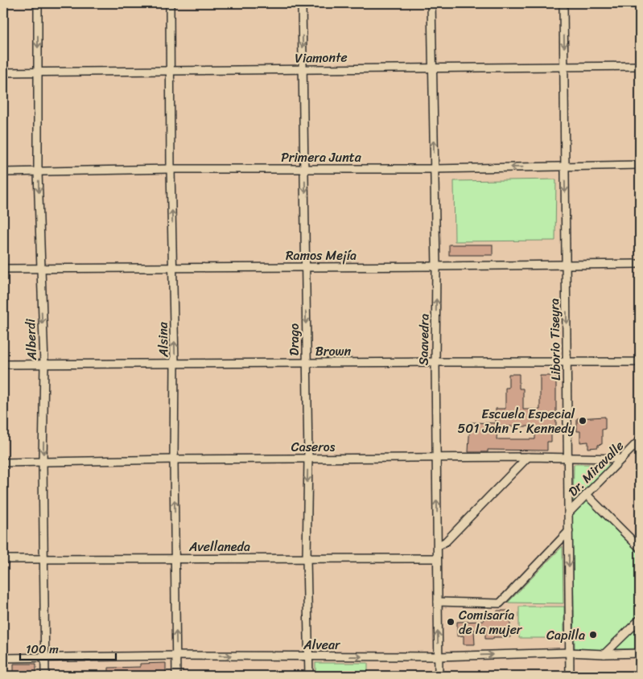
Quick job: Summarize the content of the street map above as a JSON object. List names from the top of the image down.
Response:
{
  "streets": {
    "street": [
      "Viamonte",
      "Primera Junta",
      "Ramos Mejía",
      "Alberdi",
      "Alsina",
      "Drago",
      "Saavedra",
      "Liborio Tiseyra",
      "Brown",
      "Caseros",
      "Dr. Miravalle",
      "Avellaneda",
      "Alvear"
    ]
  },
  "crossings": [
    ["Viamonte", "Alberdi"],
    ["Viamonte", "Alsina"],
    ["Viamonte", "Drago"],
    ["Viamonte", "Saavedra"],
    ["Viamonte", "Liborio Tiseyra"],
    ["Primera Junta", "Alberdi"],
    ["Primera Junta", "Alsina"],
    ["Primera Junta", "Drago"],
    ["Primera Junta", "Saavedra"],
    ["Primera Junta", "Liborio Tiseyra"],
    ["Ramos Mejía", "Alberdi"],
    ["Ramos Mejía", "Alsina"],
    ["Ramos Mejía", "Drago"],
    ["Ramos Mejía", "Saavedra"],
    ["Ramos Mejía", "Liborio Tiseyra"],
    ["Alberdi", "Brown"],
    ["Alberdi", "Caseros"],
    ["Alberdi", "Avellaneda"],
    ["Alberdi", "Alvear"],
    ["Alsina", "Brown"],
    ["Alsina", "Caseros"],
    ["Alsina", "Avellaneda"],
    ["Alsina", "Alvear"],
    ["Drago", "Brown"],
    ["Drago", "Caseros"],
    ["Drago", "Avellaneda"],
    ["Drago", "Alvear"],
    ["Saavedra", "Brown"],
    ["Saavedra", "Caseros"],
    ["Saavedra", "Avellaneda"],
    ["Saavedra", "Alvear"],
    ["Liborio Tiseyra", "Brown"],
    ["Liborio Tiseyra", "Caseros"],
    ["Liborio Tiseyra", "Dr. Miravalle"],
    ["Liborio Tiseyra", "Alvear"],
    ["Caseros", "Dr. Miravalle"]
  ],
  "one_way": [
    "Alberdi",
    "Alsina",
    "Drago",
    "Saavedra",
    "Liborio Tiseyra",
    "Alvear"
  ],
  "places": ["Escuela Especial 501 John F. Kennedy", "Comisaría de la mujer", "Capilla"],
  "scale_bar": "100 m"
}
